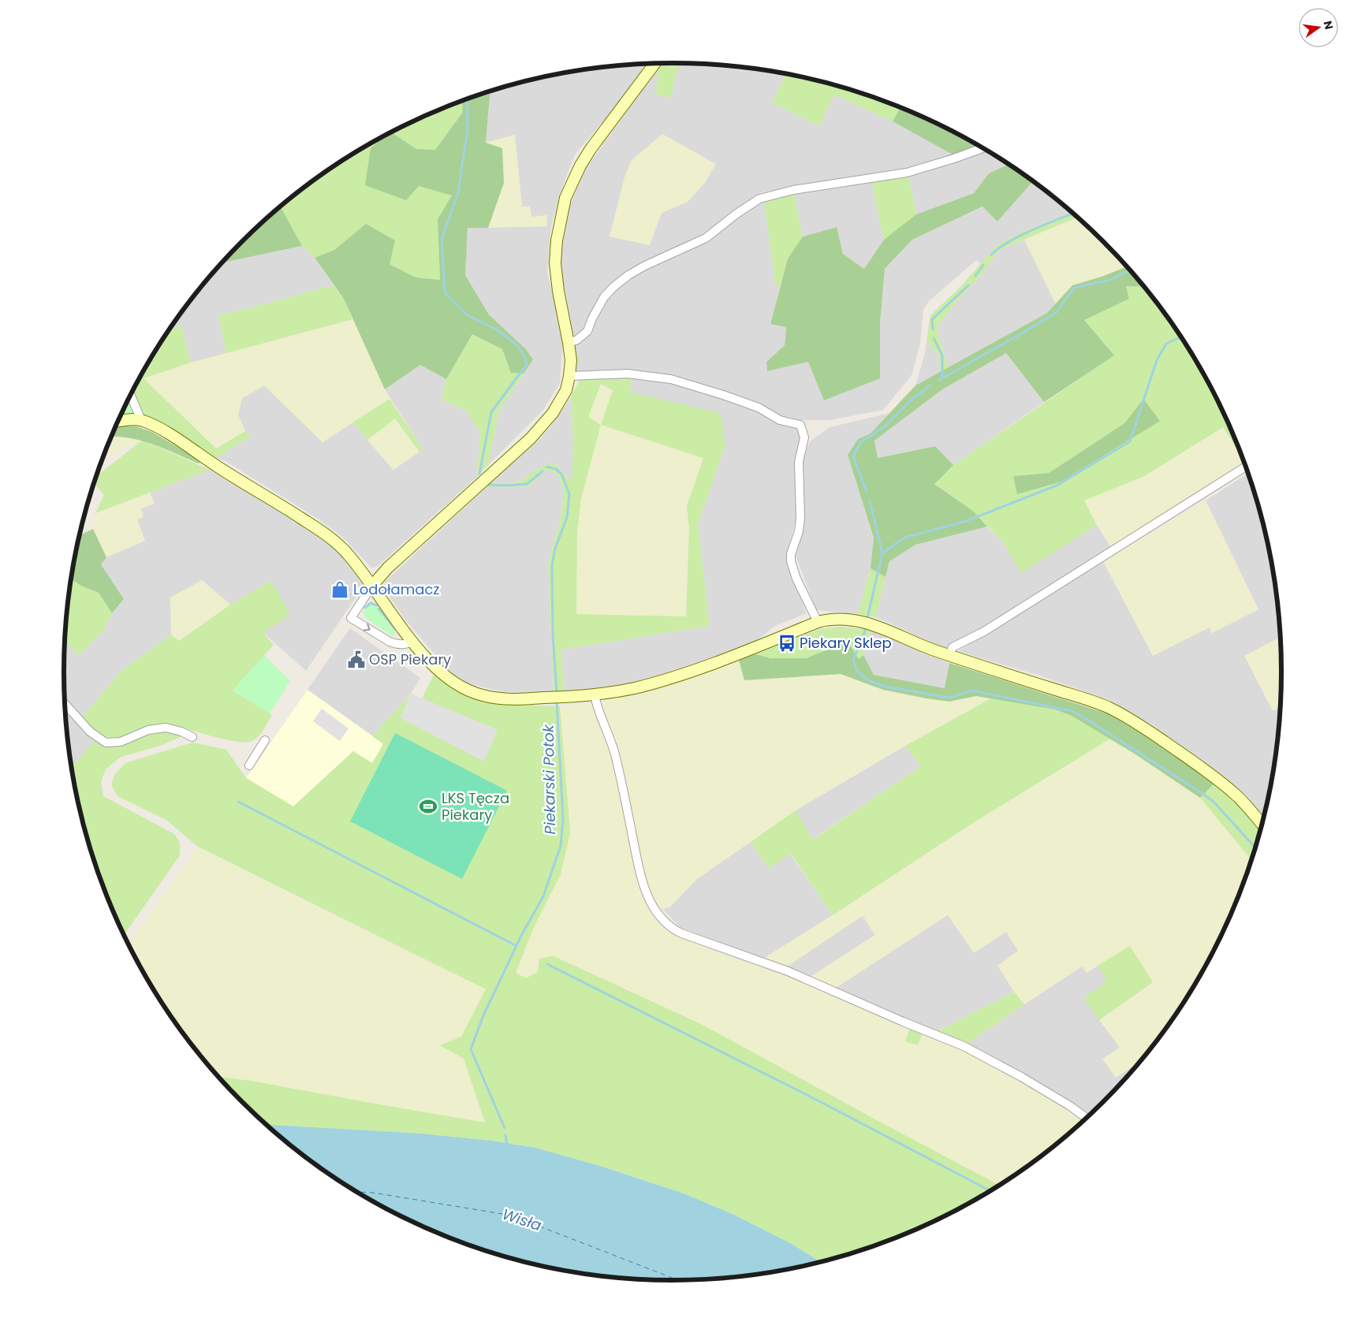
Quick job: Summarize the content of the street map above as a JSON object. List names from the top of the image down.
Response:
{
  "water": ["Piekarski Potok", "Wisła"],
  "places": {
    "shop": ["Lodołamacz"],
    "bus stop": ["Piekary Sklep"],
    "public building": ["OSP Piekary"],
    "sports": ["LKS Tęcza Piekary"]
  },
  "north": "right"
}
